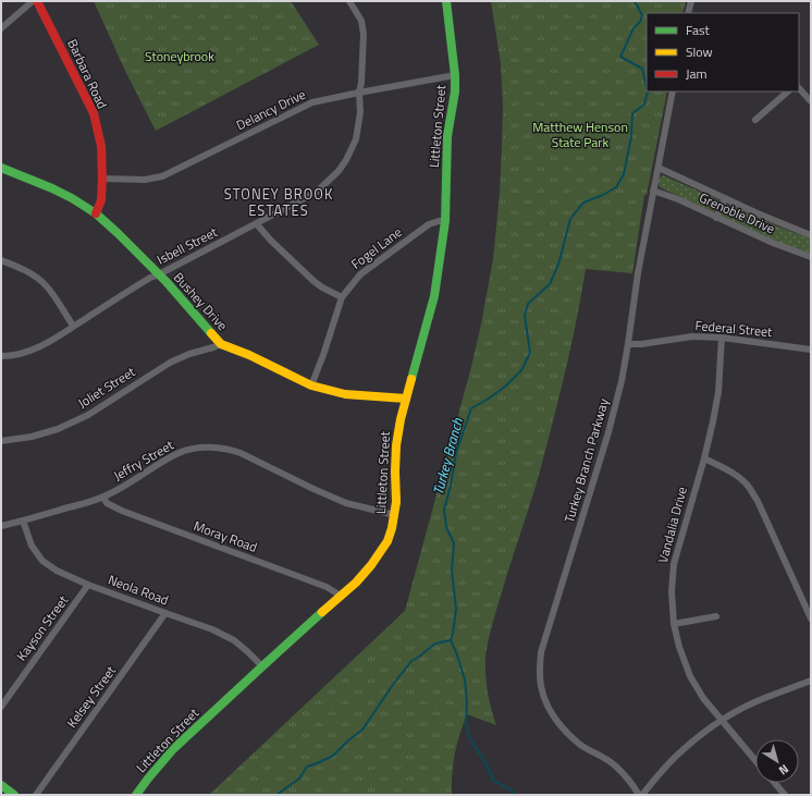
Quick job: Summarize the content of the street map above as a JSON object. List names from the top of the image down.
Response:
{
  "streets": {
    "street": [
      "Barbara Road",
      "Delancy Drive",
      "Littleton Street",
      "Grenoble Drive",
      "Isbell Street",
      "Fogel Lane",
      "Bushey Drive",
      "Federal Street",
      "Joliet Street",
      "Jeffry Street",
      "Turkey Branch Parkway",
      "Vandalia Drive",
      "Moray Road",
      "Neola Road",
      "Kayson Street",
      "Kelsey Street"
    ]
  },
  "crossings": [
    ["Barbara Road", "Delancy Drive"],
    ["Barbara Road", "Bushey Drive"],
    ["Delancy Drive", "Littleton Street"],
    ["Delancy Drive", "Isbell Street"],
    ["Littleton Street", "Fogel Lane"],
    ["Littleton Street", "Bushey Drive"],
    ["Littleton Street", "Jeffry Street"],
    ["Littleton Street", "Moray Road"],
    ["Littleton Street", "Neola Road"],
    ["Grenoble Drive", "Turkey Branch Parkway"],
    ["Isbell Street", "Bushey Drive"],
    ["Fogel Lane", "Bushey Drive"],
    ["Bushey Drive", "Joliet Street"],
    ["Federal Street", "Turkey Branch Parkway"],
    ["Federal Street", "Vandalia Drive"],
    ["Jeffry Street", "Moray Road"],
    ["Jeffry Street", "Neola Road"],
    ["Neola Road", "Kayson Street"],
    ["Neola Road", "Kelsey Street"]
  ],
  "districts": ["STONEY BROOK ESTATES"],
  "water": ["Turkey Branch"],
  "parks": ["Stoneybrook", "Matthew Henson State Park"],
  "legend": ["Fast", "Slow", "Jam"],
  "north": "bottom right"
}
